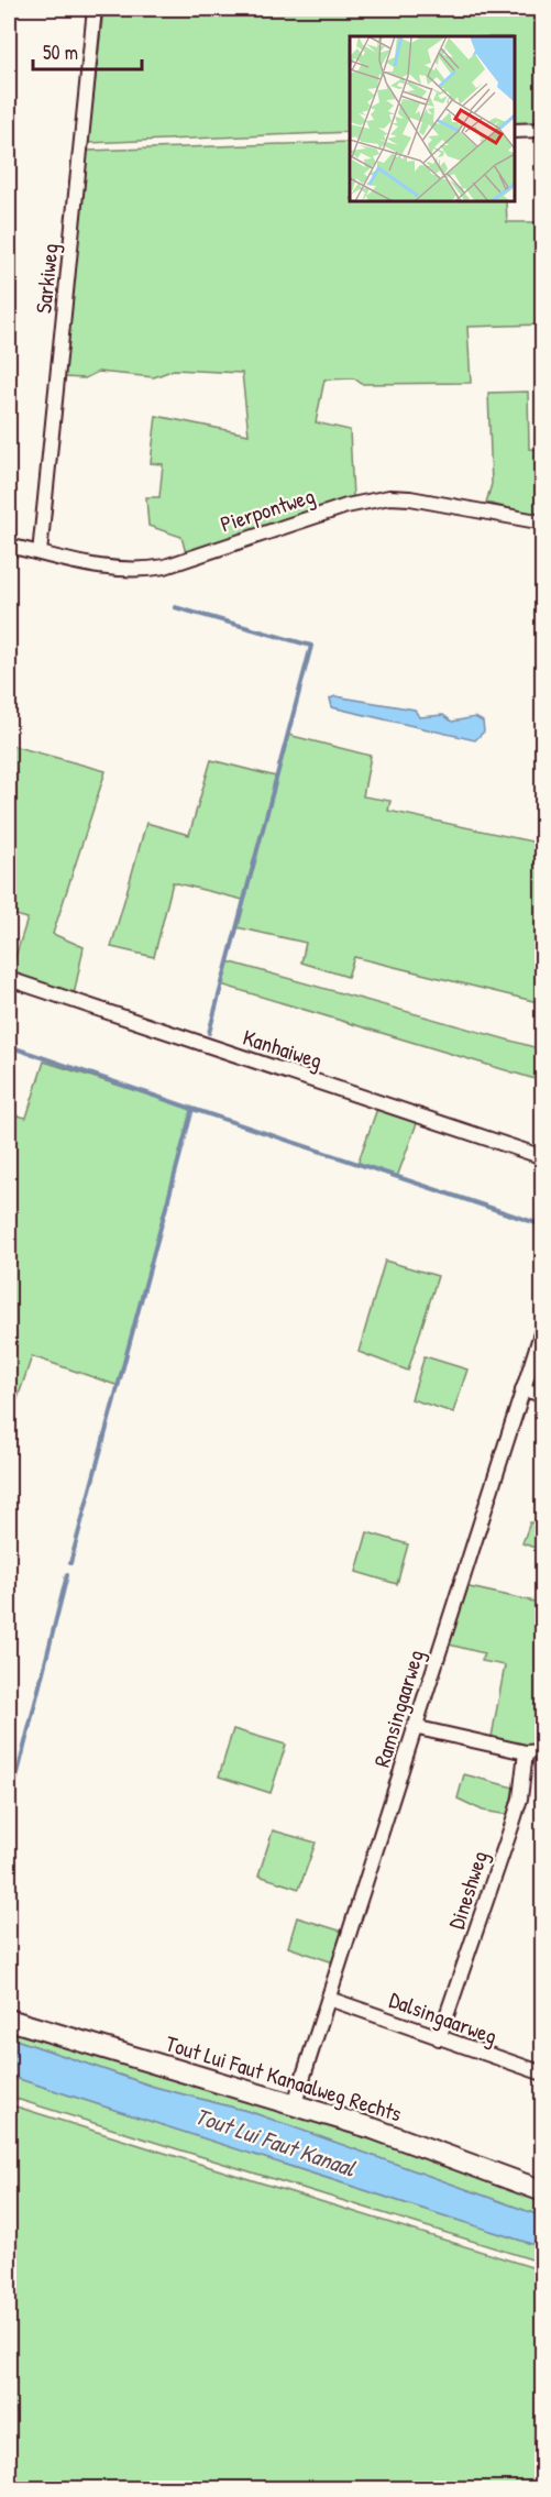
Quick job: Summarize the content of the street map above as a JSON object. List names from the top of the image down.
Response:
{
  "streets": {
    "street": [
      "Sarkiweg",
      "Pierpontweg",
      "Kanhaiweg",
      "Ramsingaarweg",
      "Dineshweg",
      "Dalsingaarweg",
      "Tout Lui Faut Kanaalweg Rechts"
    ]
  },
  "crossings": [
    ["Sarkiweg", "Pierpontweg"],
    ["Ramsingaarweg", "Dalsingaarweg"],
    ["Ramsingaarweg", "Tout Lui Faut Kanaalweg Rechts"],
    ["Dineshweg", "Dalsingaarweg"]
  ],
  "water": ["Tout Lui Faut Kanaal"],
  "scale_bar": "50 m"
}
